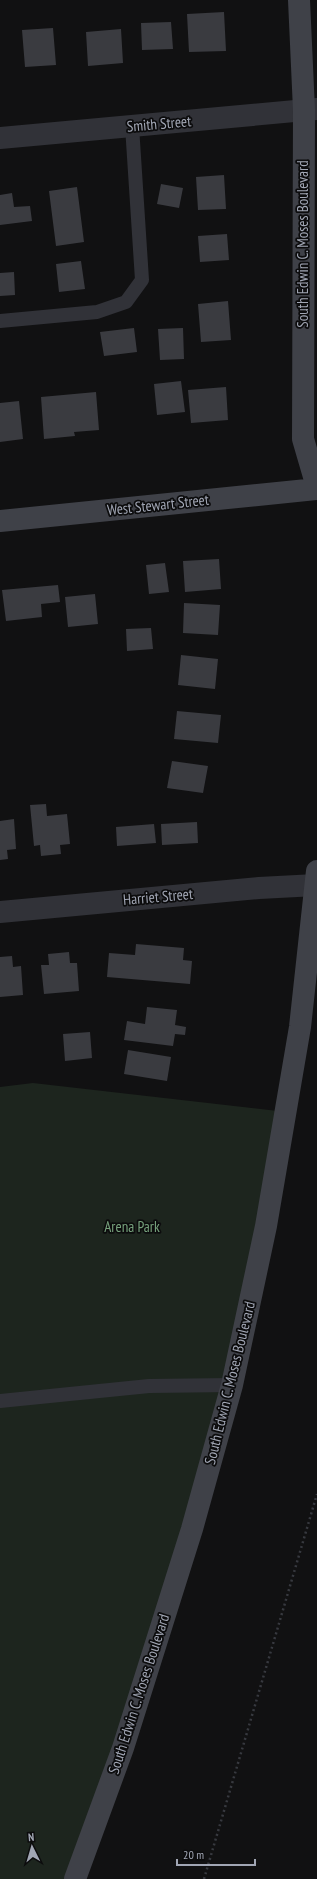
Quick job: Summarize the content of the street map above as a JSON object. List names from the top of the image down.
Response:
{
  "streets": {
    "main road": ["South Edwin C. Moses Boulevard", "West Stewart Street"],
    "street": ["Smith Street", "Harriet Street"]
  },
  "crossings": [
    ["Smith Street", "South Edwin C. Moses Boulevard"],
    ["South Edwin C. Moses Boulevard", "West Stewart Street"],
    ["South Edwin C. Moses Boulevard", "Harriet Street"]
  ],
  "parks": ["Arena Park"],
  "scale_bar": "20 m",
  "north": "top"
}
